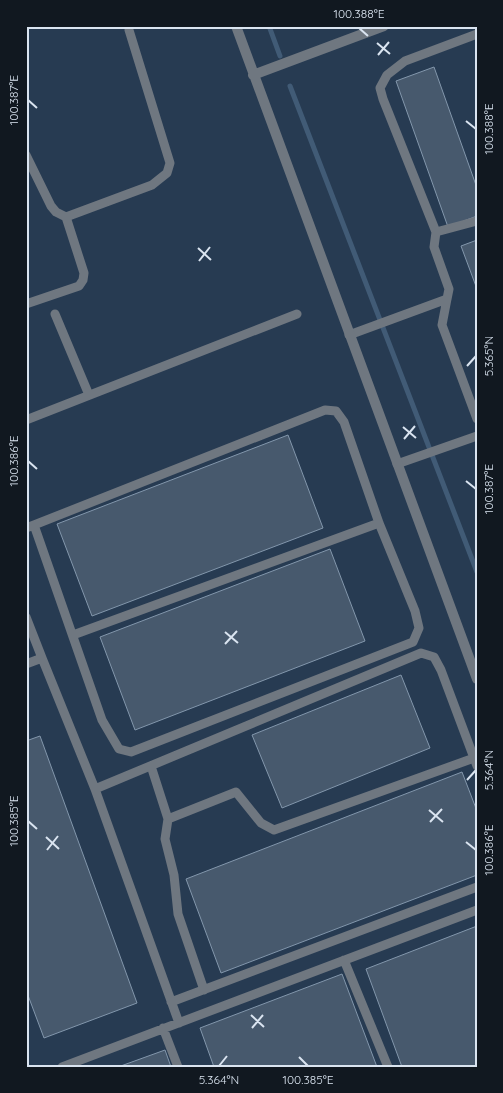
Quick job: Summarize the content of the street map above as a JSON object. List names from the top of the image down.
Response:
{
  "coordinates": [
    "100.388°E",
    "100.387°E",
    "5.365°N",
    "100.386°E",
    "5.364°N",
    "100.385°E"
  ]
}
